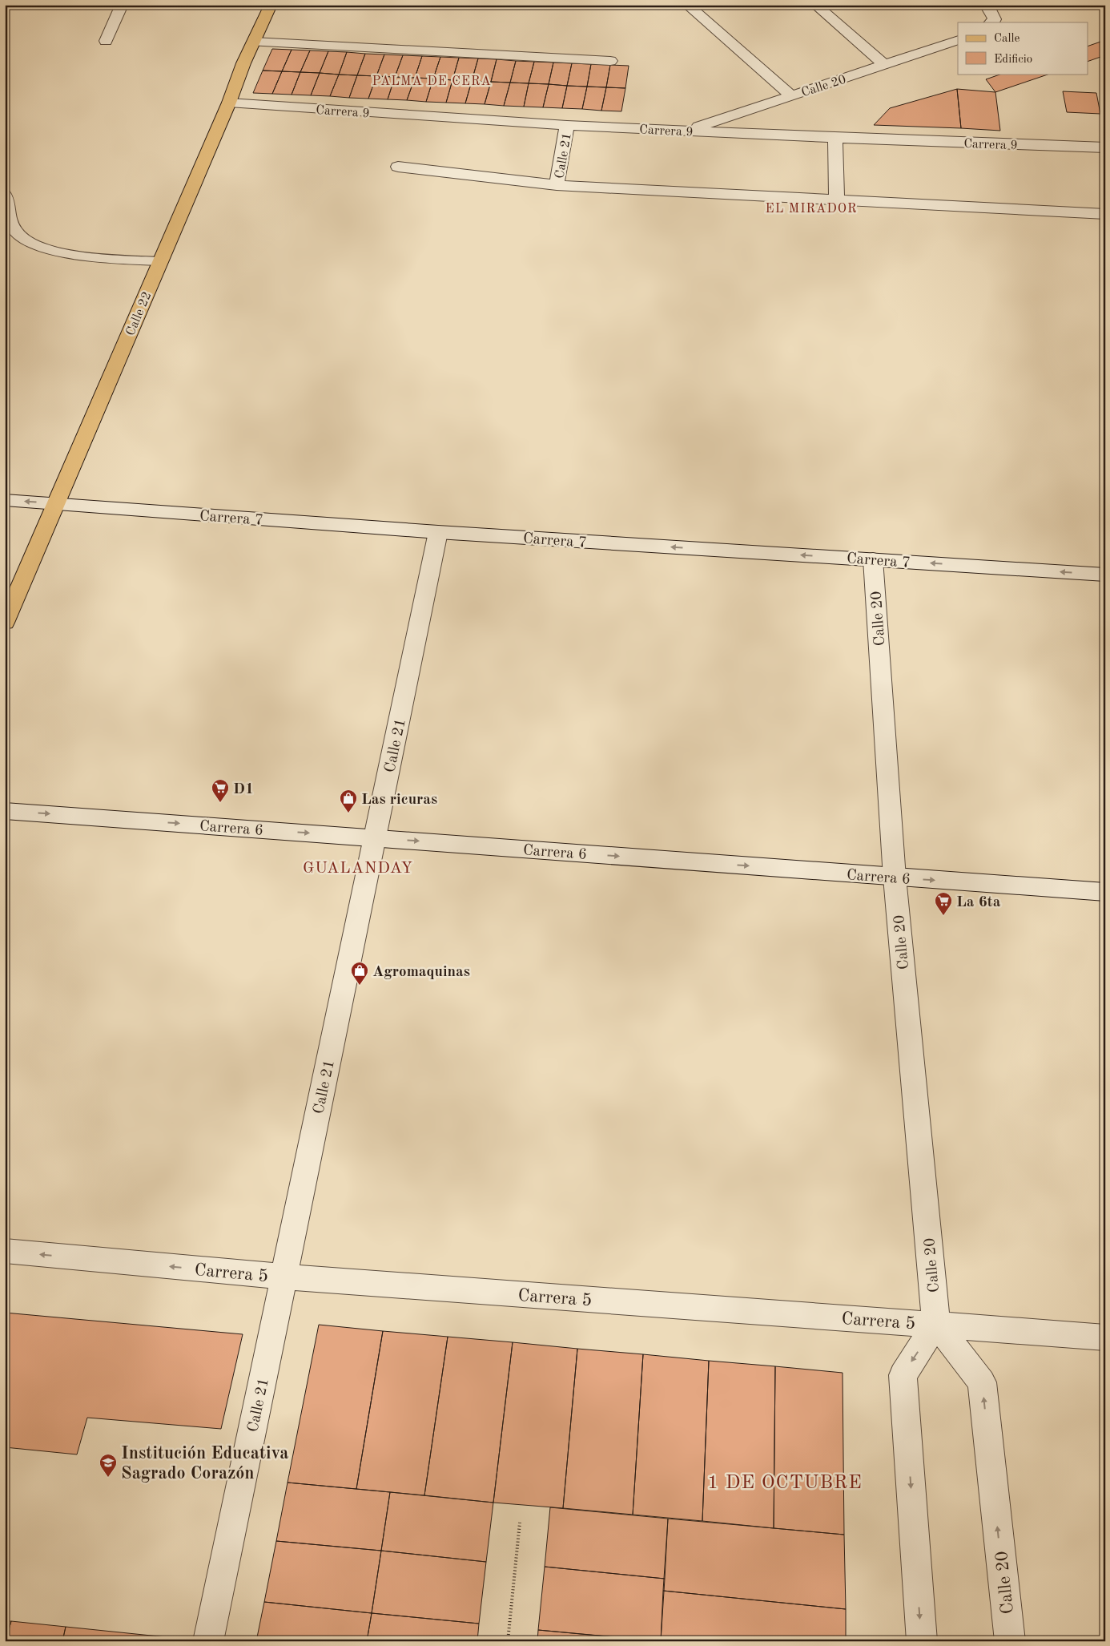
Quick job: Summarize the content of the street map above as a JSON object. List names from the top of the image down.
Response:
{
  "streets": {
    "main road": ["Calle 22"],
    "street": [
      "Calle 20",
      "Carrera 9",
      "Calle 21",
      "Carrera 7",
      "Carrera 6",
      "Carrera 5"
    ]
  },
  "crossings": [
    ["Calle 20", "Carrera 9"],
    ["Calle 20", "Carrera 7"],
    ["Calle 20", "Carrera 6"],
    ["Calle 20", "Carrera 5"],
    ["Carrera 9", "Calle 21"],
    ["Carrera 9", "Calle 22"],
    ["Calle 21", "Carrera 7"],
    ["Calle 21", "Carrera 6"],
    ["Calle 21", "Carrera 5"],
    ["Calle 22", "Carrera 7"]
  ],
  "one_way": ["Carrera 7", "Carrera 6"],
  "districts": [
    "PALMA DE CERA",
    "EL MIRADOR",
    "GUALANDAY",
    "1 DE OCTUBRE"
  ],
  "places": {
    "supermarket": ["D1", "La 6ta"],
    "shop": ["Las ricuras", "Agromaquinas"],
    "school or university": ["Institución Educativa Sagrado Corazón"]
  },
  "legend": ["Calle", "Edificio"]
}
